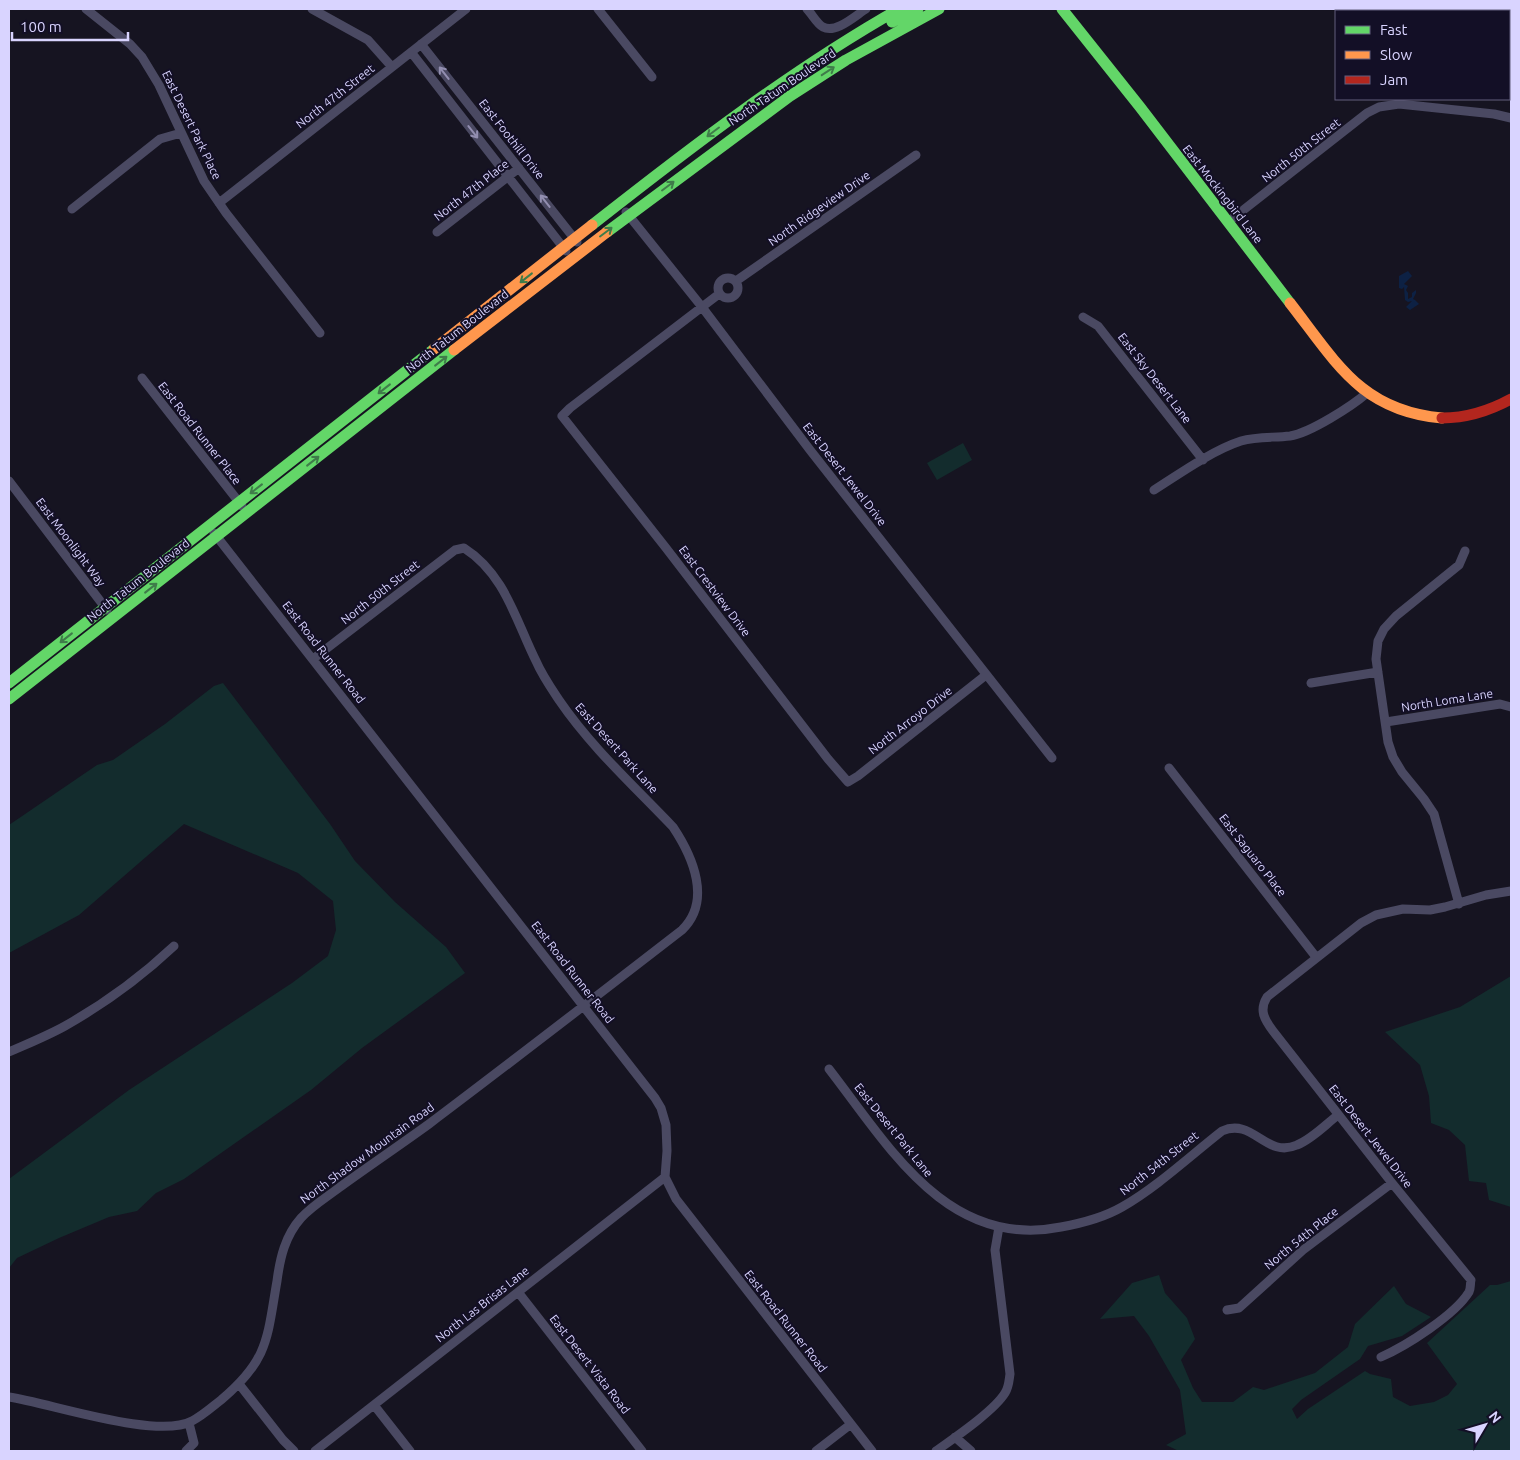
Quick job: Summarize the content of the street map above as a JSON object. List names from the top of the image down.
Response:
{
  "streets": {
    "main road": ["North Tatum Boulevard", "East Mockingbird Lane"],
    "street": [
      "North 47th Street",
      "East Desert Park Place",
      "East Foothill Drive",
      "North 50th Street",
      "North 47th Place",
      "North Ridgeview Drive",
      "East Sky Desert Lane",
      "East Road Runner Place",
      "East Desert Jewel Drive",
      "East Moonlight Way",
      "East Crestview Drive",
      "East Road Runner Road",
      "North Loma Lane",
      "North Arroyo Drive",
      "East Desert Park Lane",
      "East Saguaro Place",
      "North Shadow Mountain Road",
      "North 54th Street",
      "North 54th Place",
      "North Las Brisas Lane",
      "East Desert Vista Road"
    ]
  },
  "crossings": [
    ["North Tatum Boulevard", "East Foothill Drive"],
    ["North Tatum Boulevard", "East Road Runner Place"],
    ["North Tatum Boulevard", "East Desert Jewel Drive"],
    ["North Tatum Boulevard", "East Moonlight Way"],
    ["North Tatum Boulevard", "East Road Runner Road"],
    ["North 47th Street", "East Desert Park Place"],
    ["North 47th Street", "East Foothill Drive"],
    ["East Foothill Drive", "North 47th Place"],
    ["North 50th Street", "East Mockingbird Lane"],
    ["North 50th Street", "East Road Runner Road"],
    ["North 50th Street", "East Desert Park Lane"],
    ["North Ridgeview Drive", "East Desert Jewel Drive"],
    ["North Ridgeview Drive", "East Crestview Drive"],
    ["East Desert Jewel Drive", "North Arroyo Drive"],
    ["East Desert Jewel Drive", "East Saguaro Place"],
    ["East Desert Jewel Drive", "North 54th Street"],
    ["East Desert Jewel Drive", "North 54th Place"],
    ["East Crestview Drive", "North Arroyo Drive"],
    ["East Road Runner Road", "North Shadow Mountain Road"],
    ["East Road Runner Road", "North Las Brisas Lane"],
    ["East Desert Park Lane", "North Shadow Mountain Road"],
    ["East Desert Park Lane", "North 54th Street"],
    ["North Las Brisas Lane", "East Desert Vista Road"]
  ],
  "legend": ["Fast", "Slow", "Jam"],
  "scale_bar": "100 m",
  "north": "top right"
}
